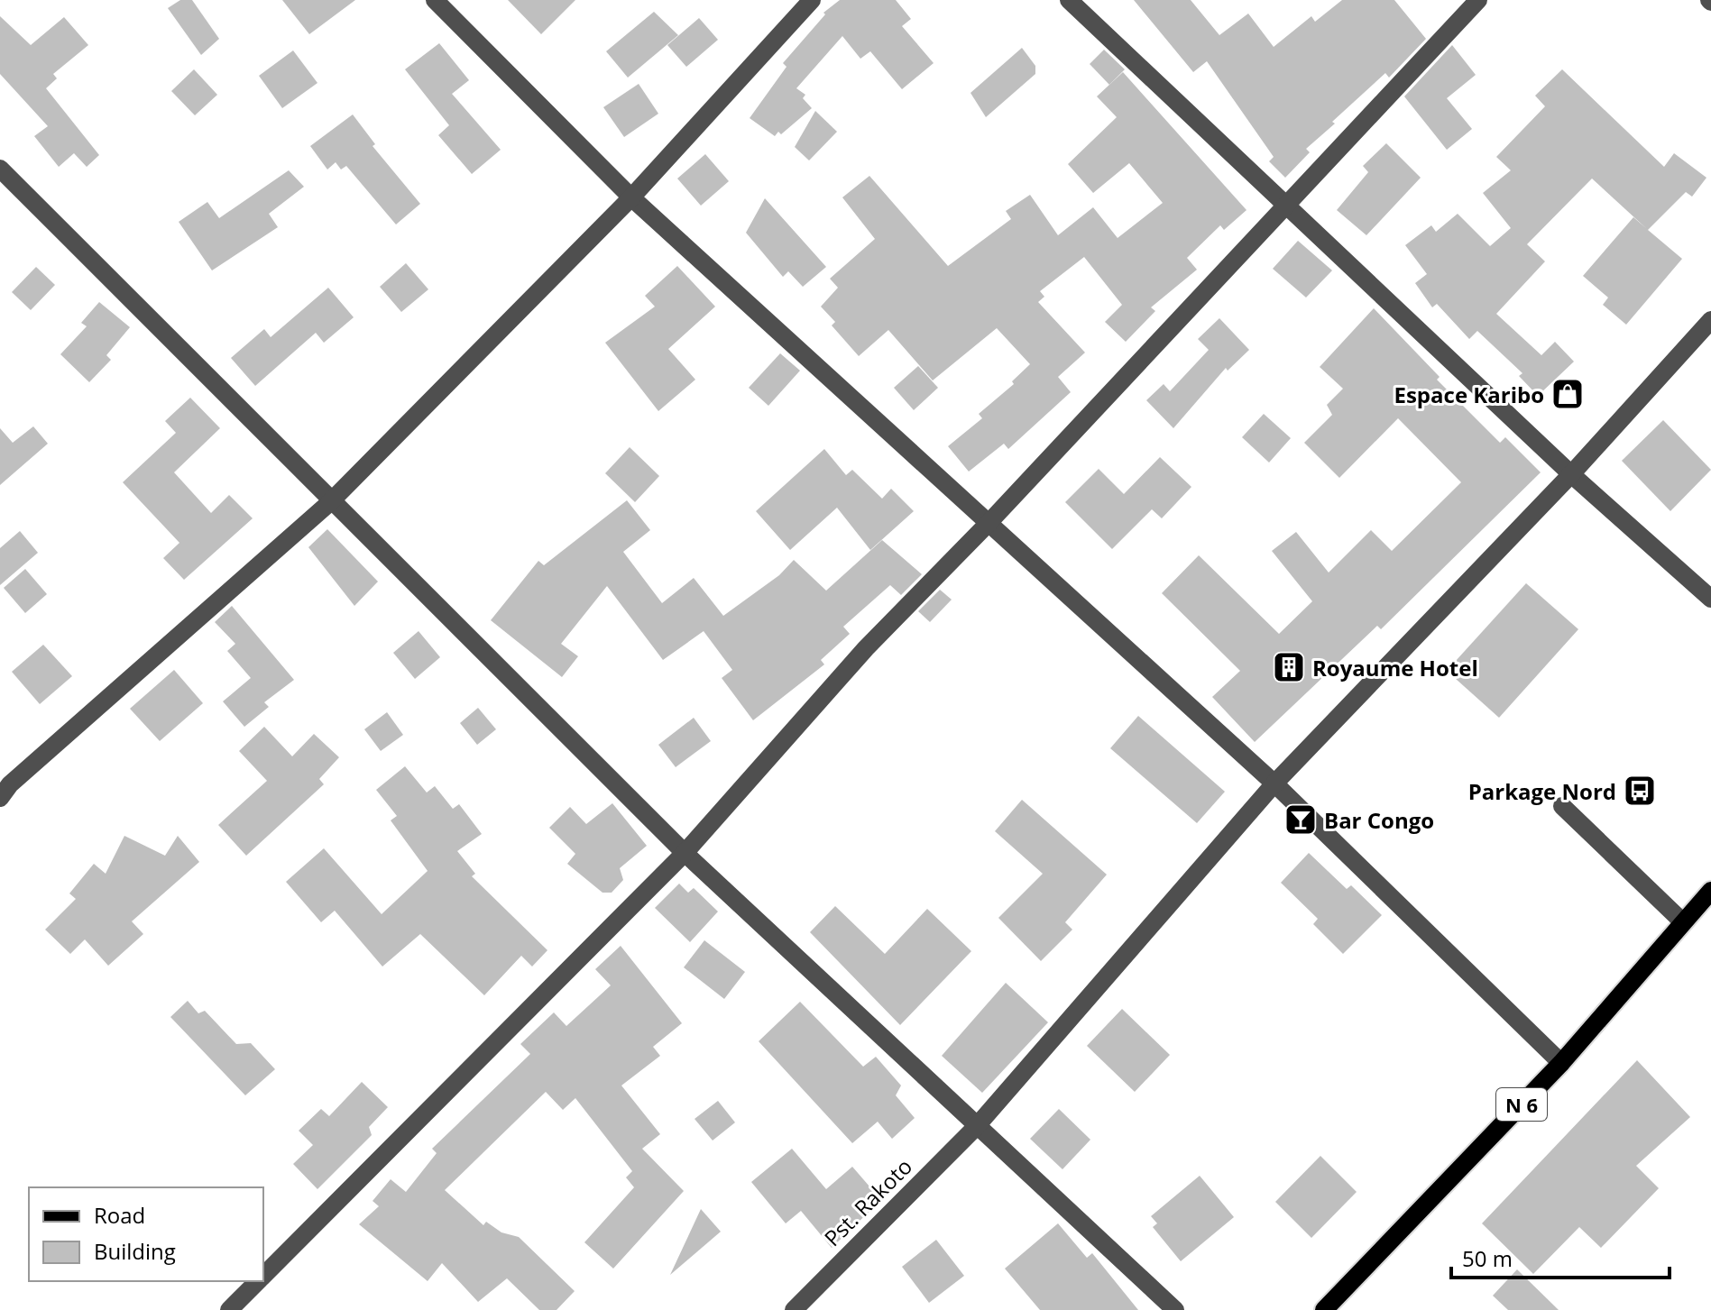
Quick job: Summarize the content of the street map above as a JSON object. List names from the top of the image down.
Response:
{
  "streets": {
    "main road": ["N 6"],
    "street": ["Pst. Rakoto"]
  },
  "places": {
    "shop": ["Espace Karibo"],
    "building": ["Royaume Hotel"],
    "bus stop": ["Parkage Nord"],
    "bar": ["Bar Congo"]
  },
  "legend": ["Road", "Building"],
  "scale_bar": "50 m"
}
